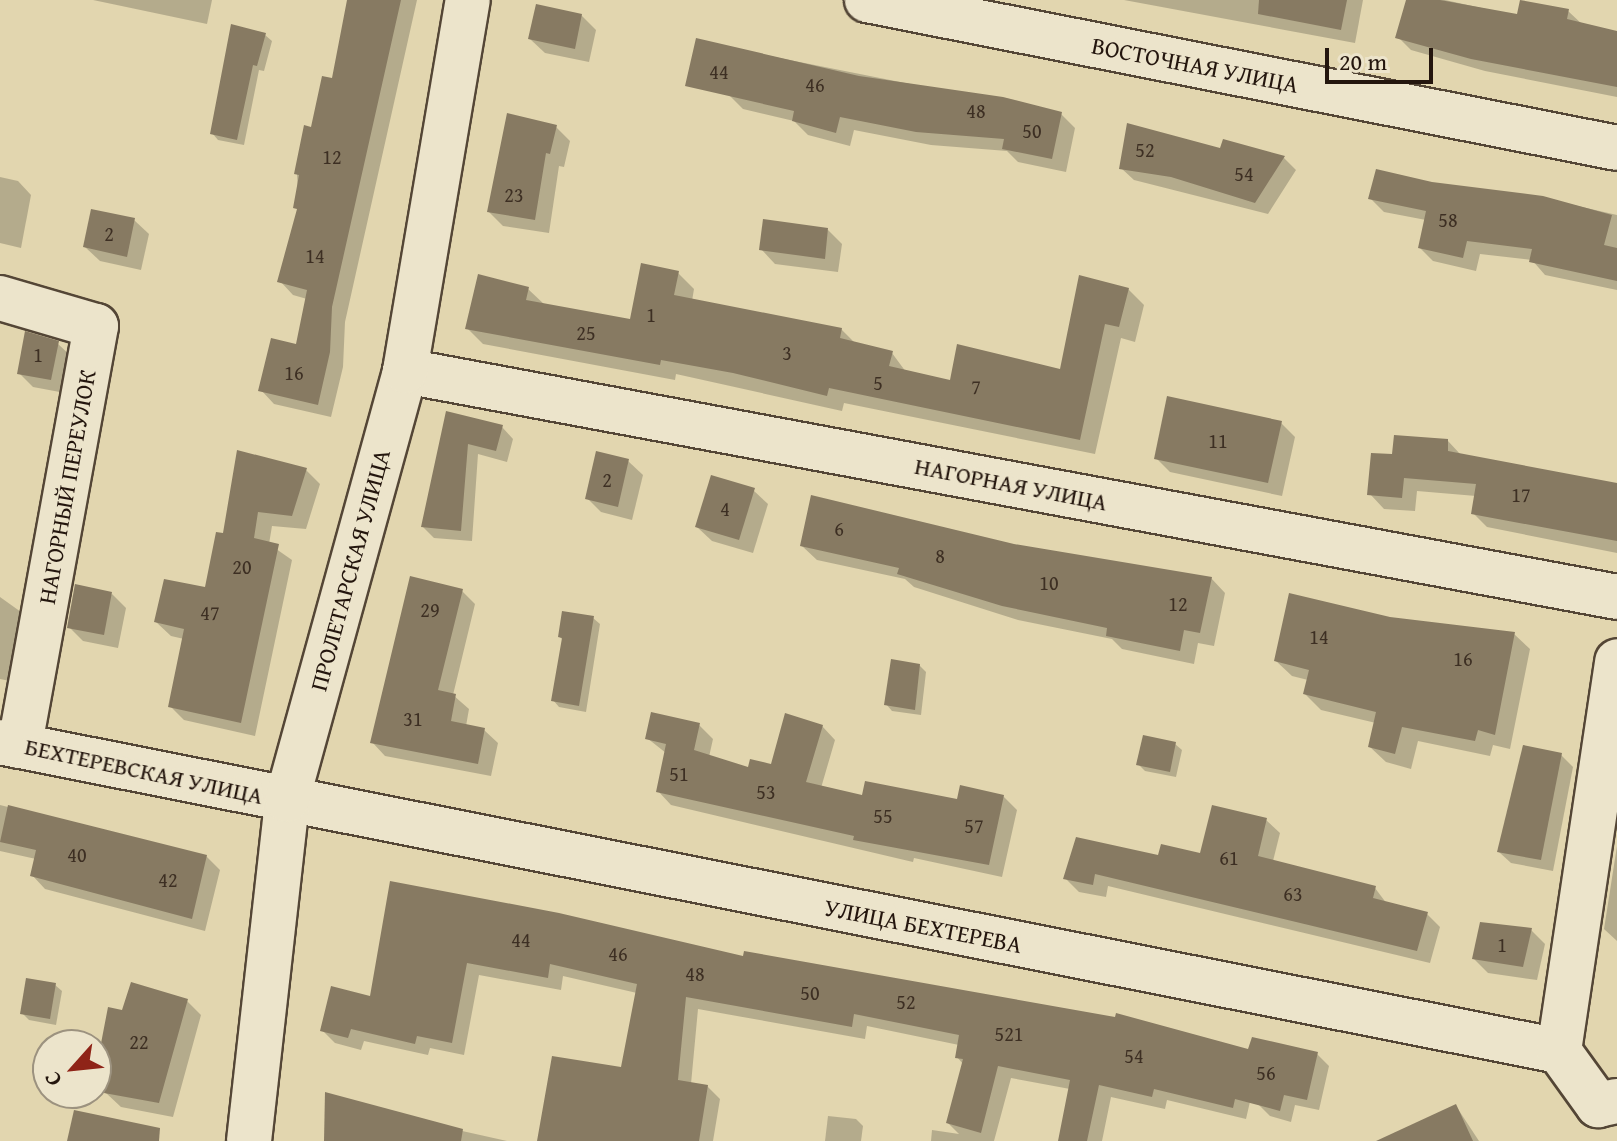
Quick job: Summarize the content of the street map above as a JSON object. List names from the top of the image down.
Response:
{
  "streets": {
    "street": [
      "ВОСТОЧНАЯ УЛИЦА",
      "НАГОРНАЯ УЛИЦА",
      "НАГОРНЫЙ ПЕРЕУЛОК",
      "ПРОЛЕТАРСКАЯ УЛИЦА",
      "БЕХТЕРЕВСКАЯ УЛИЦА",
      "УЛИЦА БЕХТЕРЕВА"
    ]
  },
  "crossings": [
    ["НАГОРНАЯ УЛИЦА", "ПРОЛЕТАРСКАЯ УЛИЦА"],
    ["НАГОРНЫЙ ПЕРЕУЛОК", "БЕХТЕРЕВСКАЯ УЛИЦА"],
    ["ПРОЛЕТАРСКАЯ УЛИЦА", "БЕХТЕРЕВСКАЯ УЛИЦА"],
    ["ПРОЛЕТАРСКАЯ УЛИЦА", "УЛИЦА БЕХТЕРЕВА"],
    ["БЕХТЕРЕВСКАЯ УЛИЦА", "УЛИЦА БЕХТЕРЕВА"]
  ],
  "house_numbers": [
    "44",
    "46",
    "48",
    "50",
    "52",
    "12",
    "54",
    "23",
    "58",
    "2",
    "14",
    "1",
    "25",
    "3",
    "1",
    "16",
    "5",
    "7",
    "11",
    "2",
    "17",
    "4",
    "6",
    "8",
    "20",
    "10",
    "12",
    "29",
    "47",
    "14",
    "16",
    "31",
    "51",
    "53",
    "55",
    "57",
    "40",
    "61",
    "42",
    "63",
    "44",
    "1",
    "46",
    "48",
    "50",
    "52",
    "521",
    "22",
    "54",
    "56"
  ],
  "scale_bar": "20 m",
  "north": "bottom left"
}
